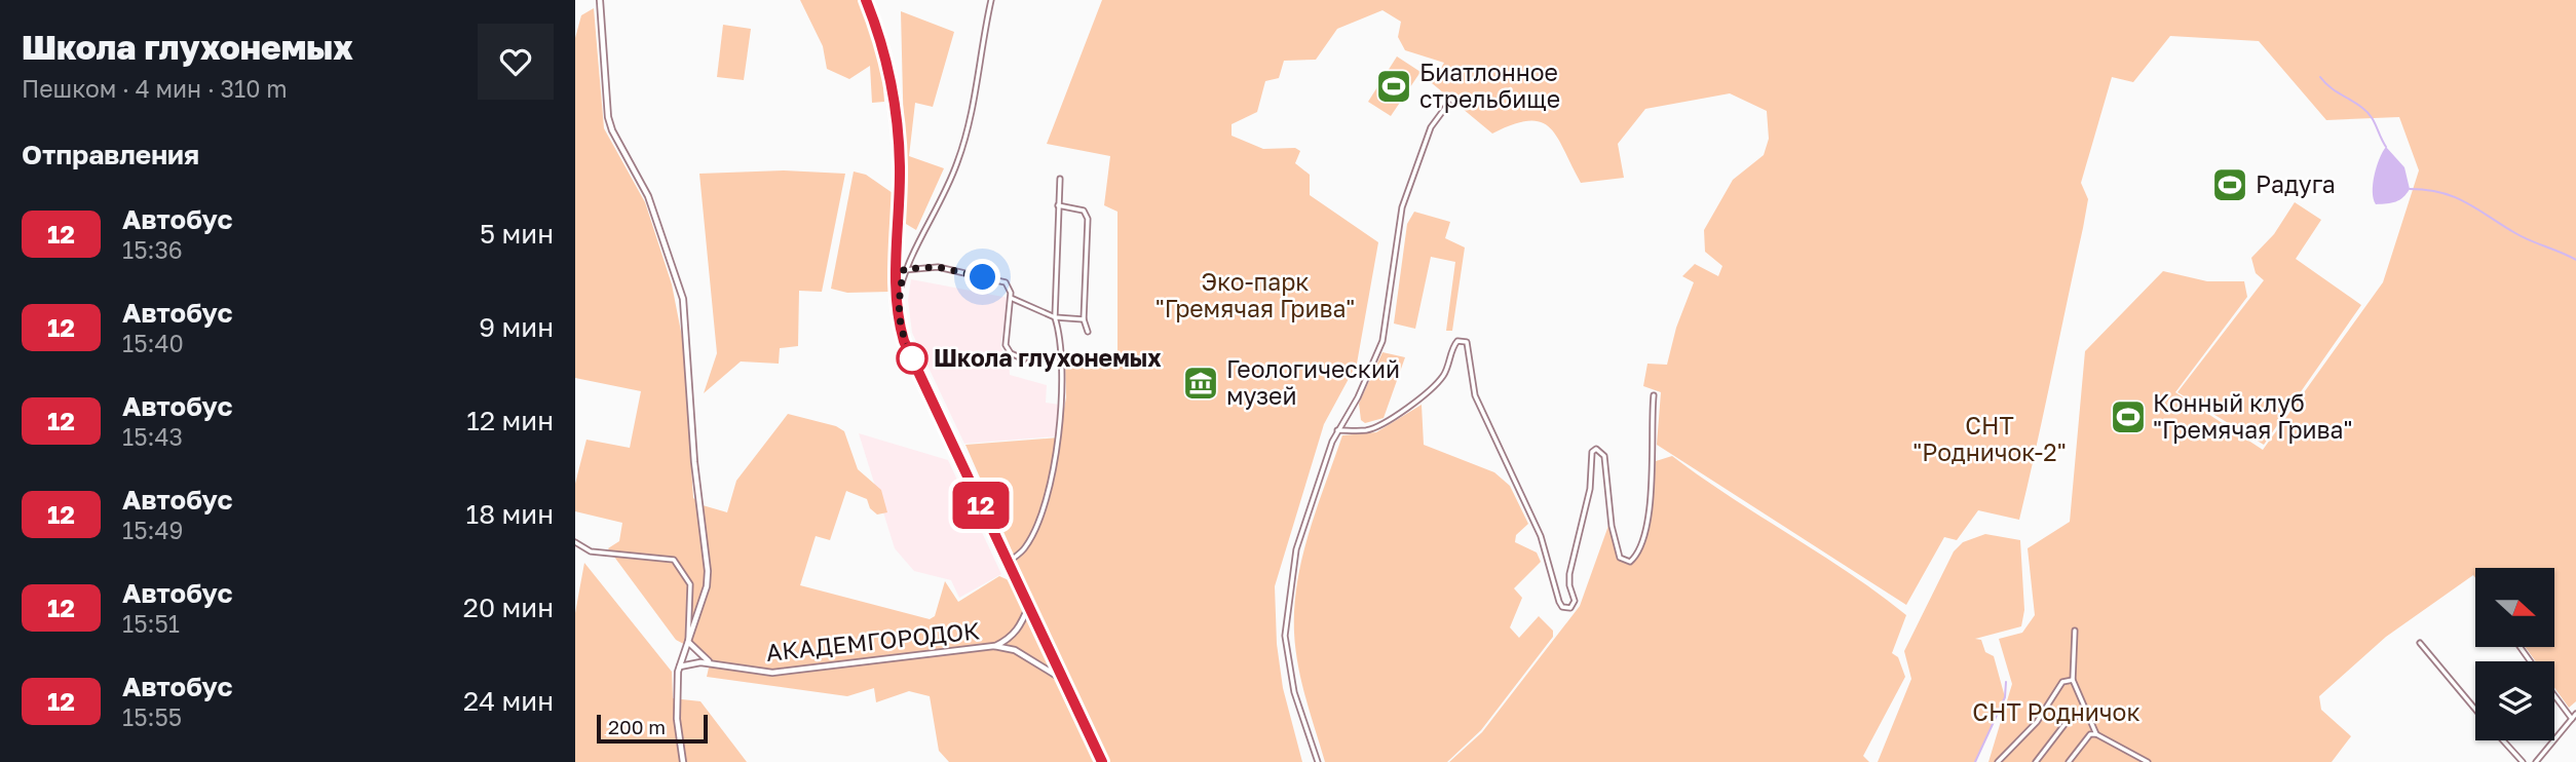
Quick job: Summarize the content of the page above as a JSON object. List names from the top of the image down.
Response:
{
  "streets": {
    "main road": ["АКАДЕМГОРОДОК"]
  },
  "parks": ["Эко-парк \"Гремячая Грива\"", "СНТ \"Родничок-2\"", "СНТ Родничок"],
  "places": {
    "sports": ["Биатлонное стрельбище", "Радуга", "Конный клуб \"Гремячая Грива\""],
    "other": ["Школа глухонемых"],
    "museum": ["Геологический музей"]
  },
  "lines": ["bus line 12"],
  "scale_bar": "200 m",
  "north": "right",
  "page": {
    "heading": [
      ["Школа глухонемых", "Пешком · 4 мин · 310 m"],
      "Отправления"
    ],
    "on_map": "12",
    "list": [
      {
        "mark": "12",
        "name": "Автобус",
        "note": "15:36",
        "value": "5 мин"
      },
      {
        "mark": "12",
        "name": "Автобус",
        "note": "15:40",
        "value": "9 мин"
      },
      {
        "mark": "12",
        "name": "Автобус",
        "note": "15:43",
        "value": "12 мин"
      },
      {
        "mark": "12",
        "name": "Автобус",
        "note": "15:49",
        "value": "18 мин"
      },
      {
        "mark": "12",
        "name": "Автобус",
        "note": "15:51",
        "value": "20 мин"
      },
      {
        "mark": "12",
        "name": "Автобус",
        "note": "15:55",
        "value": "24 мин"
      }
    ],
    "scale": "200 m"
  }
}
